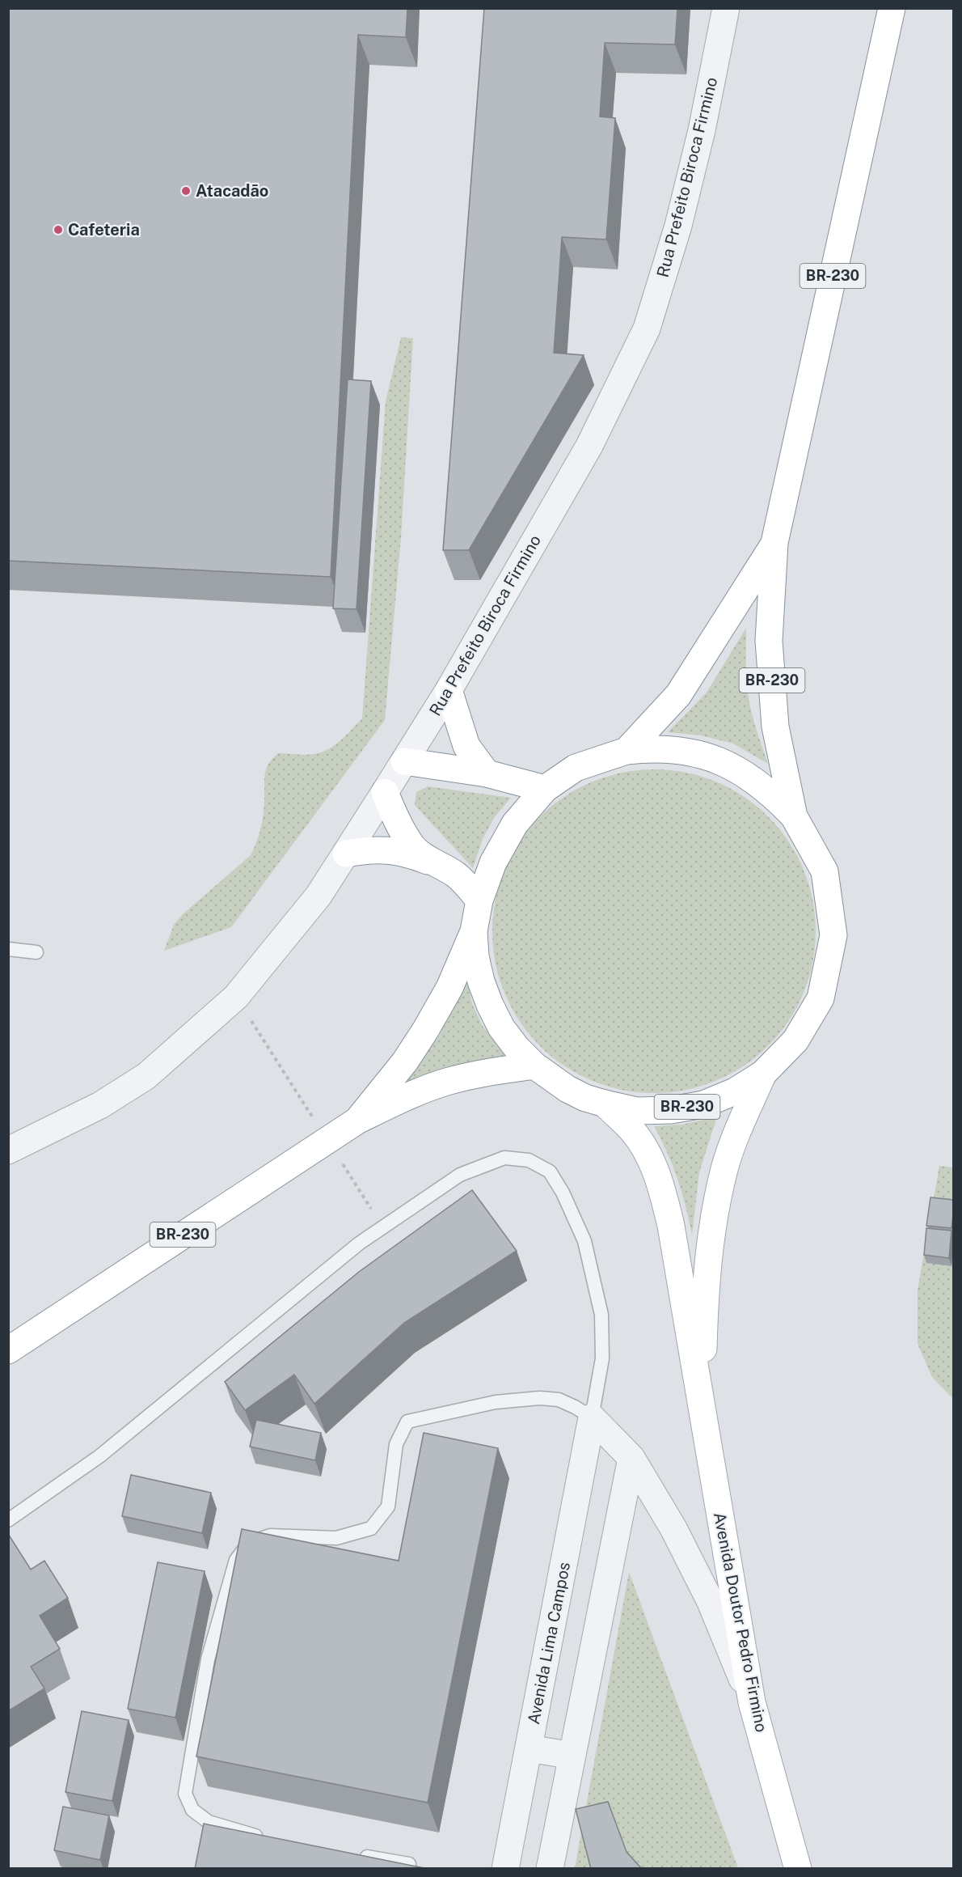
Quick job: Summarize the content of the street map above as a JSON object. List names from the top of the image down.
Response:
{
  "streets": {
    "main road": ["BR-230", "Avenida Doutor Pedro Firmino"],
    "street": ["Rua Prefeito Biroca Firmino", "Avenida Lima Campos"]
  },
  "crossings": [
    ["BR-230", "Avenida Doutor Pedro Firmino"]
  ],
  "places": ["Atacadão", "Cafeteria"]
}
